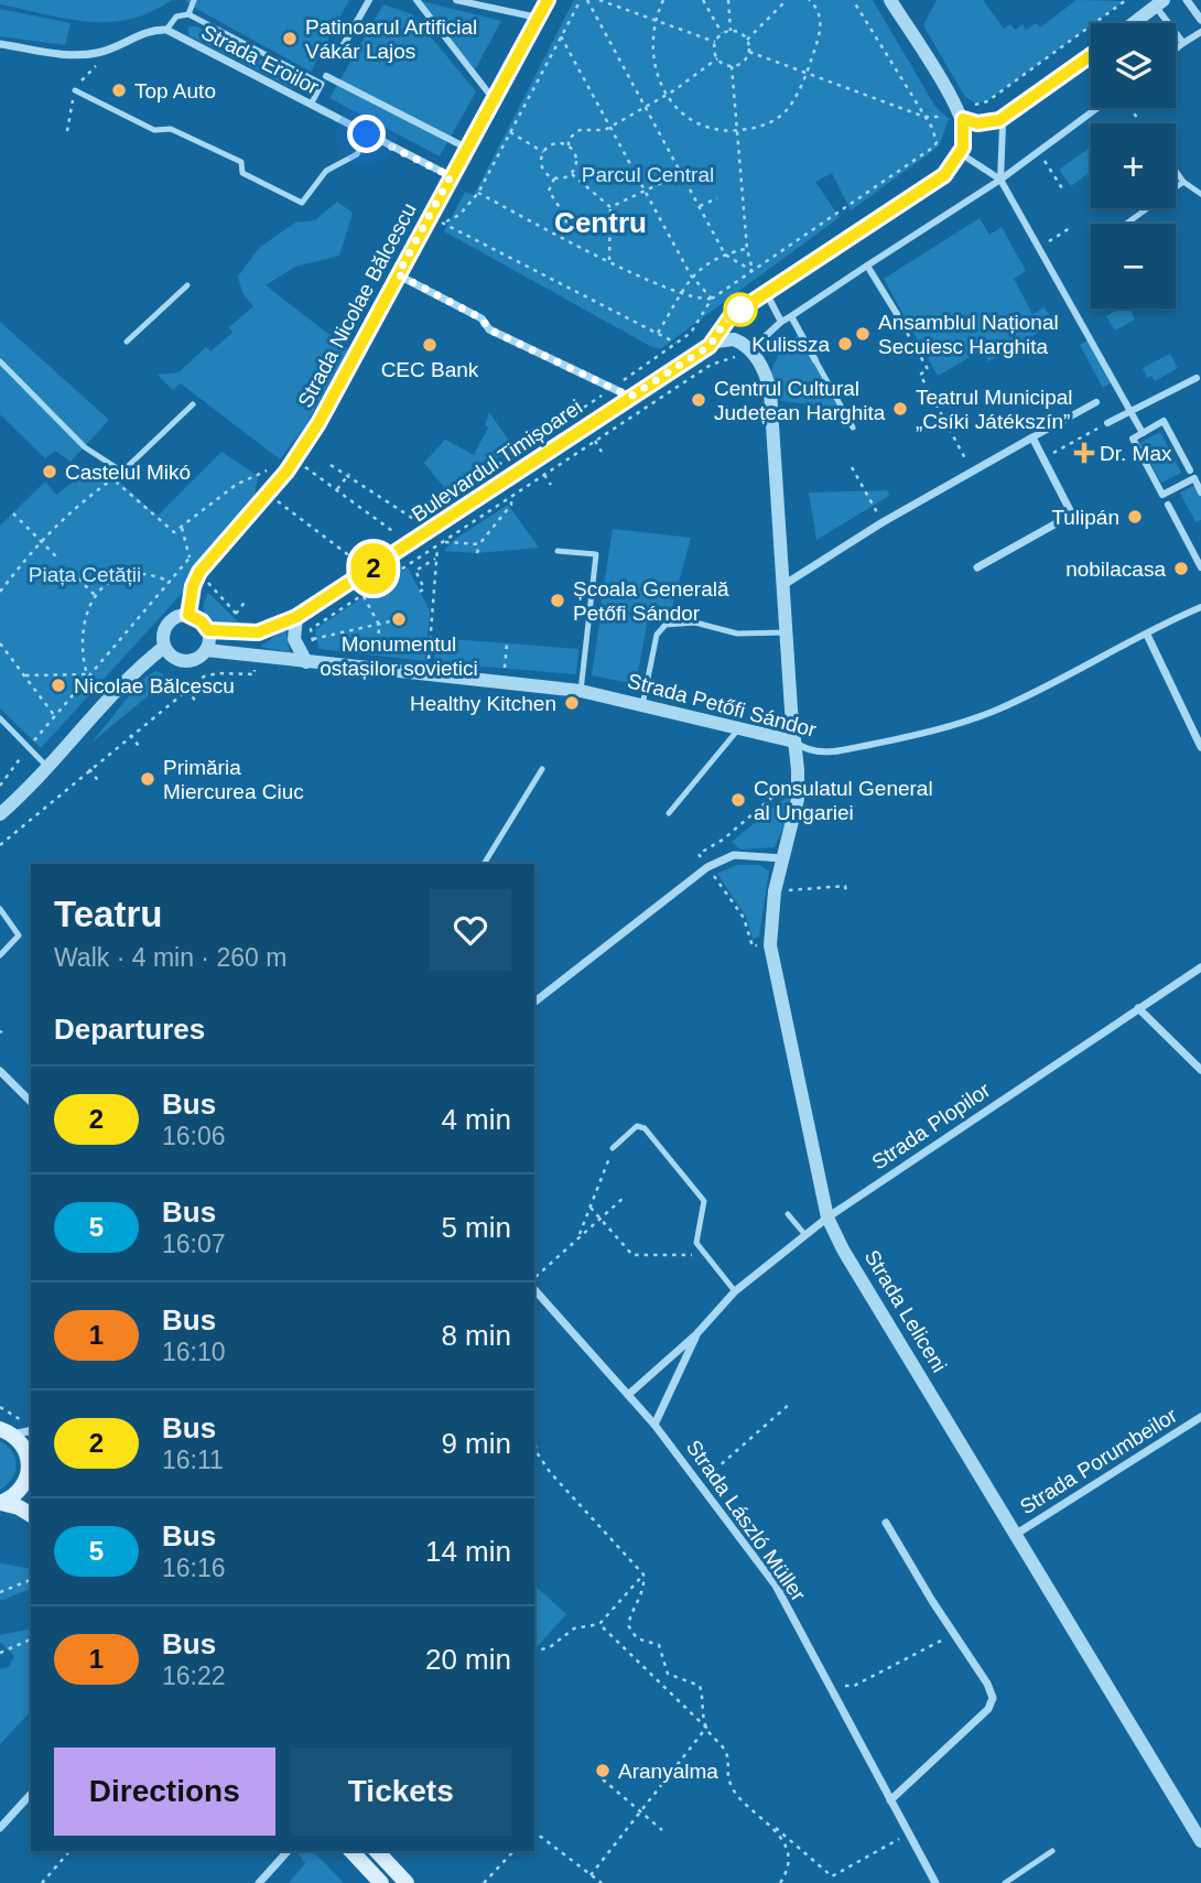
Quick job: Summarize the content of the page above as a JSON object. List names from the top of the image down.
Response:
{
  "streets": {
    "street": [
      "Strada Eroilor",
      "Strada Nicolae Bălcescu",
      "Bulevardul Timișoarei",
      "Strada Petőfi Sándor",
      "Strada Plopilor",
      "Strada Leliceni",
      "Strada Porumbeilor",
      "Strada László Müller"
    ]
  },
  "crossings": [
    ["Strada Eroilor", "Strada Nicolae Bălcescu"],
    ["Strada Nicolae Bălcescu", "Bulevardul Timișoarei"],
    ["Strada Nicolae Bălcescu", "Strada Petőfi Sándor"],
    ["Bulevardul Timișoarei", "Strada Petőfi Sándor"],
    ["Bulevardul Timișoarei", "Strada Leliceni"],
    ["Strada Petőfi Sándor", "Strada Leliceni"],
    ["Strada Plopilor", "Strada Leliceni"],
    ["Strada Leliceni", "Strada Porumbeilor"]
  ],
  "districts": ["Centru"],
  "parks": ["Parcul Central", "Piața Cetății"],
  "places": {
    "other": [
      "Patinoarul Artificial Vákár Lajos",
      "Top Auto",
      "Ansamblul Național Secuiesc Harghita",
      "Kulissza",
      "CEC Bank",
      "Centrul Cultural Județean Harghita",
      "Teatrul Municipal „Csíki Játékszín”",
      "Castelul Mikó",
      "Tulipán",
      "nobilacasa",
      "Școala Generală Petőfi Sándor",
      "Monumentul ostașilor sovietici",
      "Nicolae Bălcescu",
      "Healthy Kitchen",
      "Primăria Miercurea Ciuc",
      "Consulatul General al Ungariei",
      "Aranyalma"
    ],
    "health": ["Dr. Max"]
  },
  "lines": ["bus line 2"],
  "page": {
    "on_map": "2",
    "map_buttons": ["+", "−"],
    "heading": [
      ["Teatru", "Walk · 4 min · 260 m"],
      "Departures"
    ],
    "list": [
      {
        "mark": "2",
        "name": "Bus",
        "note": "16:06",
        "value": "4 min"
      },
      {
        "mark": "5",
        "name": "Bus",
        "note": "16:07",
        "value": "5 min"
      },
      {
        "mark": "1",
        "name": "Bus",
        "note": "16:10",
        "value": "8 min"
      },
      {
        "mark": "2",
        "name": "Bus",
        "note": "16:11",
        "value": "9 min"
      },
      {
        "mark": "5",
        "name": "Bus",
        "note": "16:16",
        "value": "14 min"
      },
      {
        "mark": "1",
        "name": "Bus",
        "note": "16:22",
        "value": "20 min"
      }
    ],
    "buttons": ["Directions", "Tickets"]
  }
}
